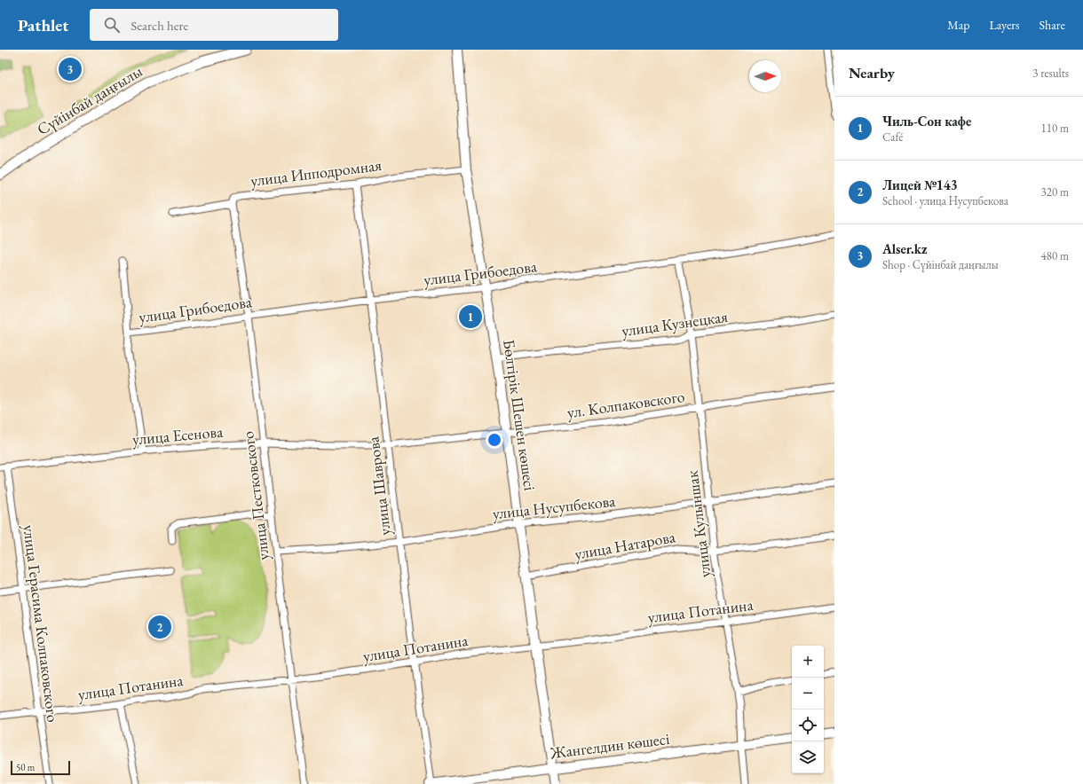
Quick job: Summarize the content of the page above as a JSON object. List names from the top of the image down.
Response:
{
  "streets": {
    "main road": ["Сүйінбай даңғылы"],
    "street": [
      "улица Ипподромная",
      "улица Грибоедова",
      "улица Кузнецкая",
      "ул. Kолпаковского",
      "Бөлтірік Шешен көшесі",
      "улица Есенова",
      "улица Шаврова",
      "улица Пестковского",
      "улица Нусупбекова",
      "улица Кулыншак",
      "улица Натарова",
      "улица Потанина",
      "улица Герасима Колпаковского",
      "Жангелдин көшесі"
    ]
  },
  "crossings": [
    ["улица Ипподромная", "Бөлтірік Шешен көшесі"],
    ["улица Ипподромная", "улица Шаврова"],
    ["улица Ипподромная", "улица Пестковского"],
    ["улица Грибоедова", "Бөлтірік Шешен көшесі"],
    ["улица Грибоедова", "улица Шаврова"],
    ["улица Грибоедова", "улица Пестковского"],
    ["улица Грибоедова", "улица Кулыншак"],
    ["улица Кузнецкая", "Бөлтірік Шешен көшесі"],
    ["улица Кузнецкая", "улица Кулыншак"],
    ["ул. Kолпаковского", "Бөлтірік Шешен көшесі"],
    ["ул. Kолпаковского", "улица Есенова"],
    ["ул. Kолпаковского", "улица Кулыншак"],
    ["Бөлтірік Шешен көшесі", "улица Есенова"],
    ["Бөлтірік Шешен көшесі", "улица Нусупбекова"],
    ["Бөлтірік Шешен көшесі", "улица Натарова"],
    ["Бөлтірік Шешен көшесі", "улица Потанина"],
    ["Бөлтірік Шешен көшесі", "Жангелдин көшесі"],
    ["улица Есенова", "улица Шаврова"],
    ["улица Есенова", "улица Пестковского"],
    ["улица Есенова", "улица Герасима Колпаковского"],
    ["улица Шаврова", "улица Нусупбекова"],
    ["улица Шаврова", "улица Потанина"],
    ["улица Шаврова", "Жангелдин көшесі"],
    ["улица Пестковского", "улица Нусупбекова"],
    ["улица Пестковского", "улица Потанина"],
    ["улица Нусупбекова", "улица Кулыншак"],
    ["улица Кулыншак", "улица Натарова"],
    ["улица Кулыншак", "улица Потанина"],
    ["улица Кулыншак", "Жангелдин көшесі"],
    ["улица Потанина", "улица Герасима Колпаковского"]
  ],
  "scale_bar": "50 m",
  "north": "right",
  "page": {
    "header": "Pathlet",
    "search": "Search here",
    "nav": ["Map", "Layers", "Share"],
    "heading": ["Nearby", "3 results"],
    "pins": ["3", "1", "2"],
    "list": [
      {
        "mark": "1",
        "name": "Чиль-Сон кафе",
        "note": "Café",
        "value": "110 m"
      },
      {
        "mark": "2",
        "name": "Лицей №143",
        "note": "School · улица Нусупбекова",
        "value": "320 m"
      },
      {
        "mark": "3",
        "name": "Alser.kz",
        "note": "Shop · Сүйінбай даңғылы",
        "value": "480 m"
      }
    ],
    "map_buttons": ["+", "−"],
    "scale": "50 m"
  }
}
